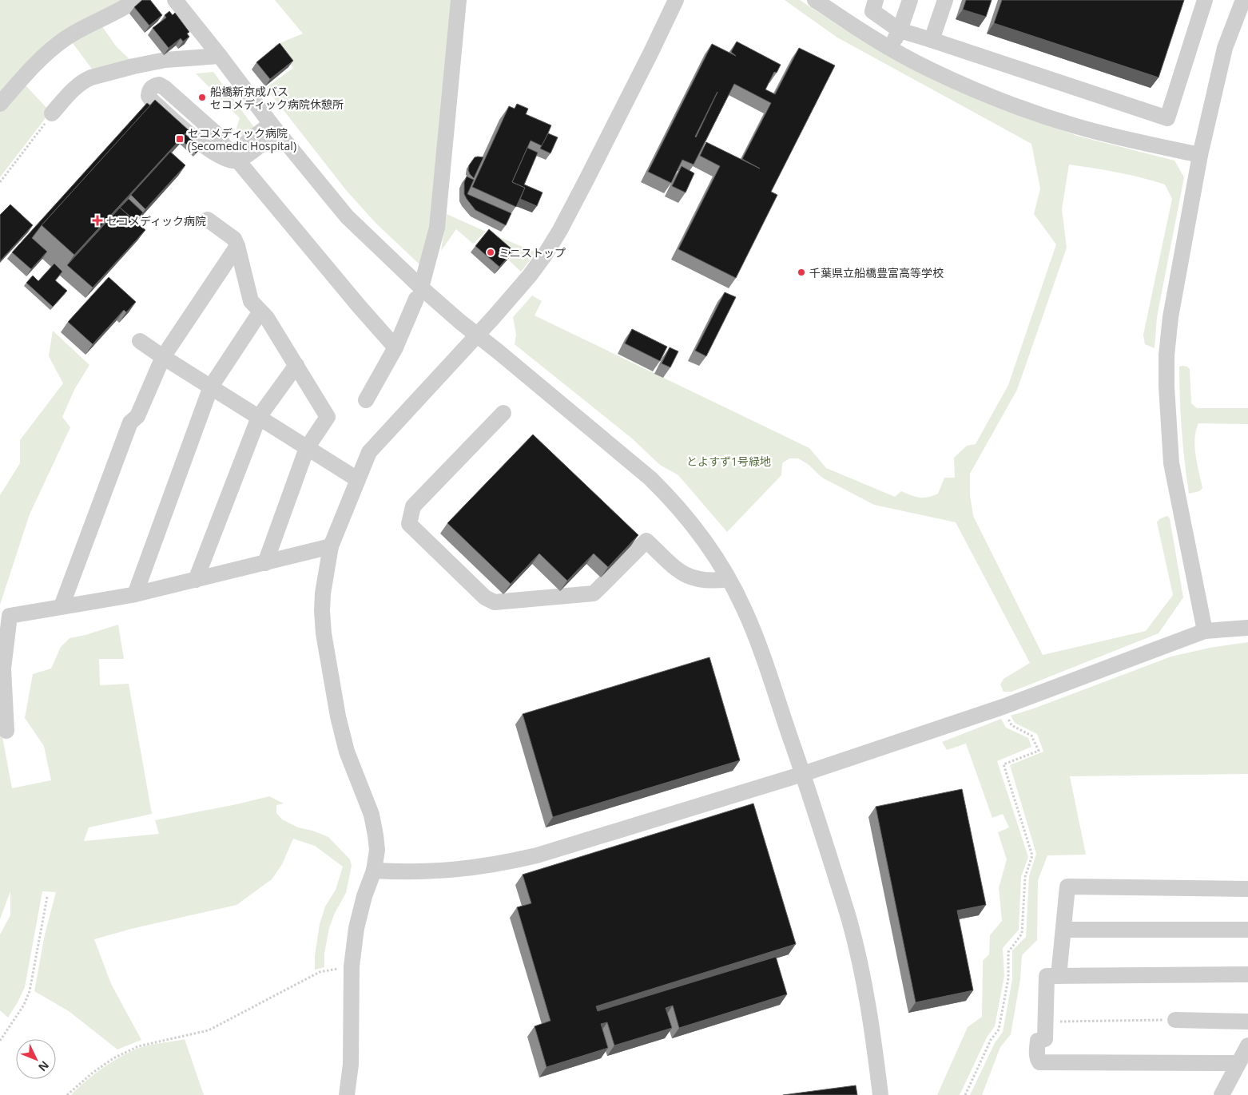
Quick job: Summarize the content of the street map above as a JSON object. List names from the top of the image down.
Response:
{
  "parks": ["とよすず1号緑地"],
  "places": {
    "other": ["船橋新京成バス セコメディック病院休憩所", "ミニストップ", "千葉県立船橋豊富高等学校"],
    "transit": ["セコメディック病院 (Secomedic Hospital)"],
    "health": ["セコメディック病院"]
  },
  "north": "bottom right"
}
